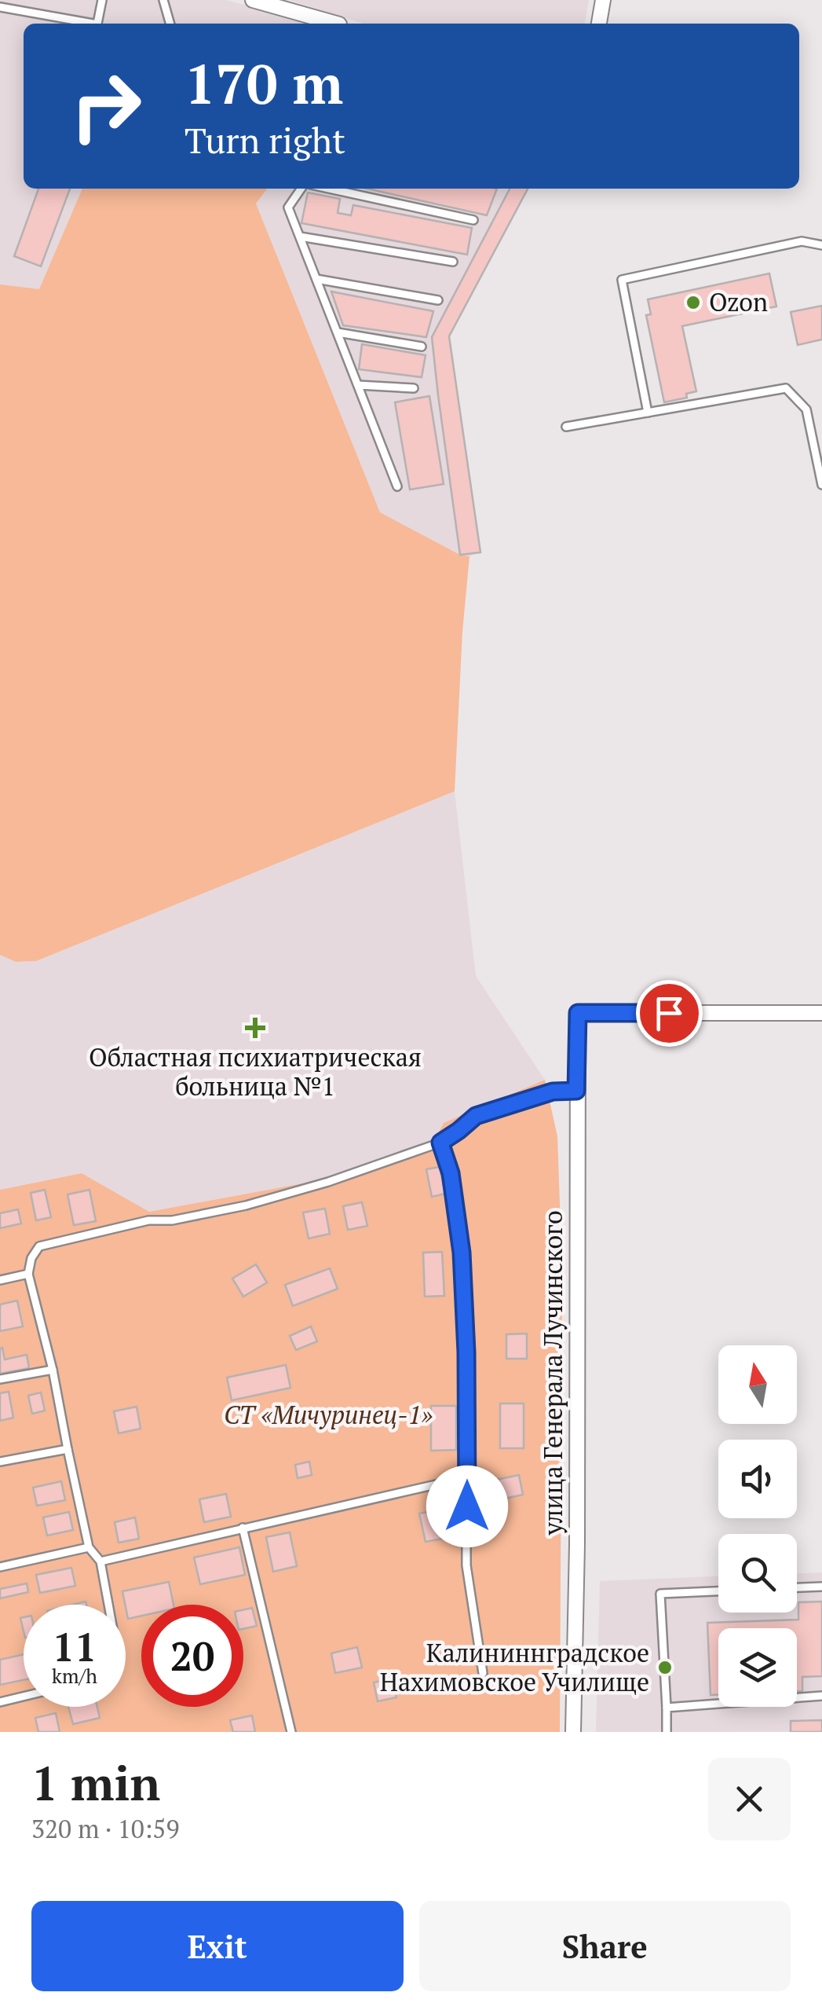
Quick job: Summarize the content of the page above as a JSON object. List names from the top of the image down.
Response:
{
  "streets": {
    "street": ["улица Генерала Лучинского"]
  },
  "parks": ["СТ «Мичуринец-1»"],
  "places": {
    "other": ["Ozon", "Калининнградское Нахимовское Училище"],
    "health": ["Областная психиатрическая больница №1"]
  },
  "north": "top",
  "page": {
    "turn": ["170 m", "Turn right"],
    "speed": "11 km/h",
    "limit": "20",
    "heading": ["1 min", "320 m · 10:59"],
    "buttons": ["Exit", "Share"]
  }
}
